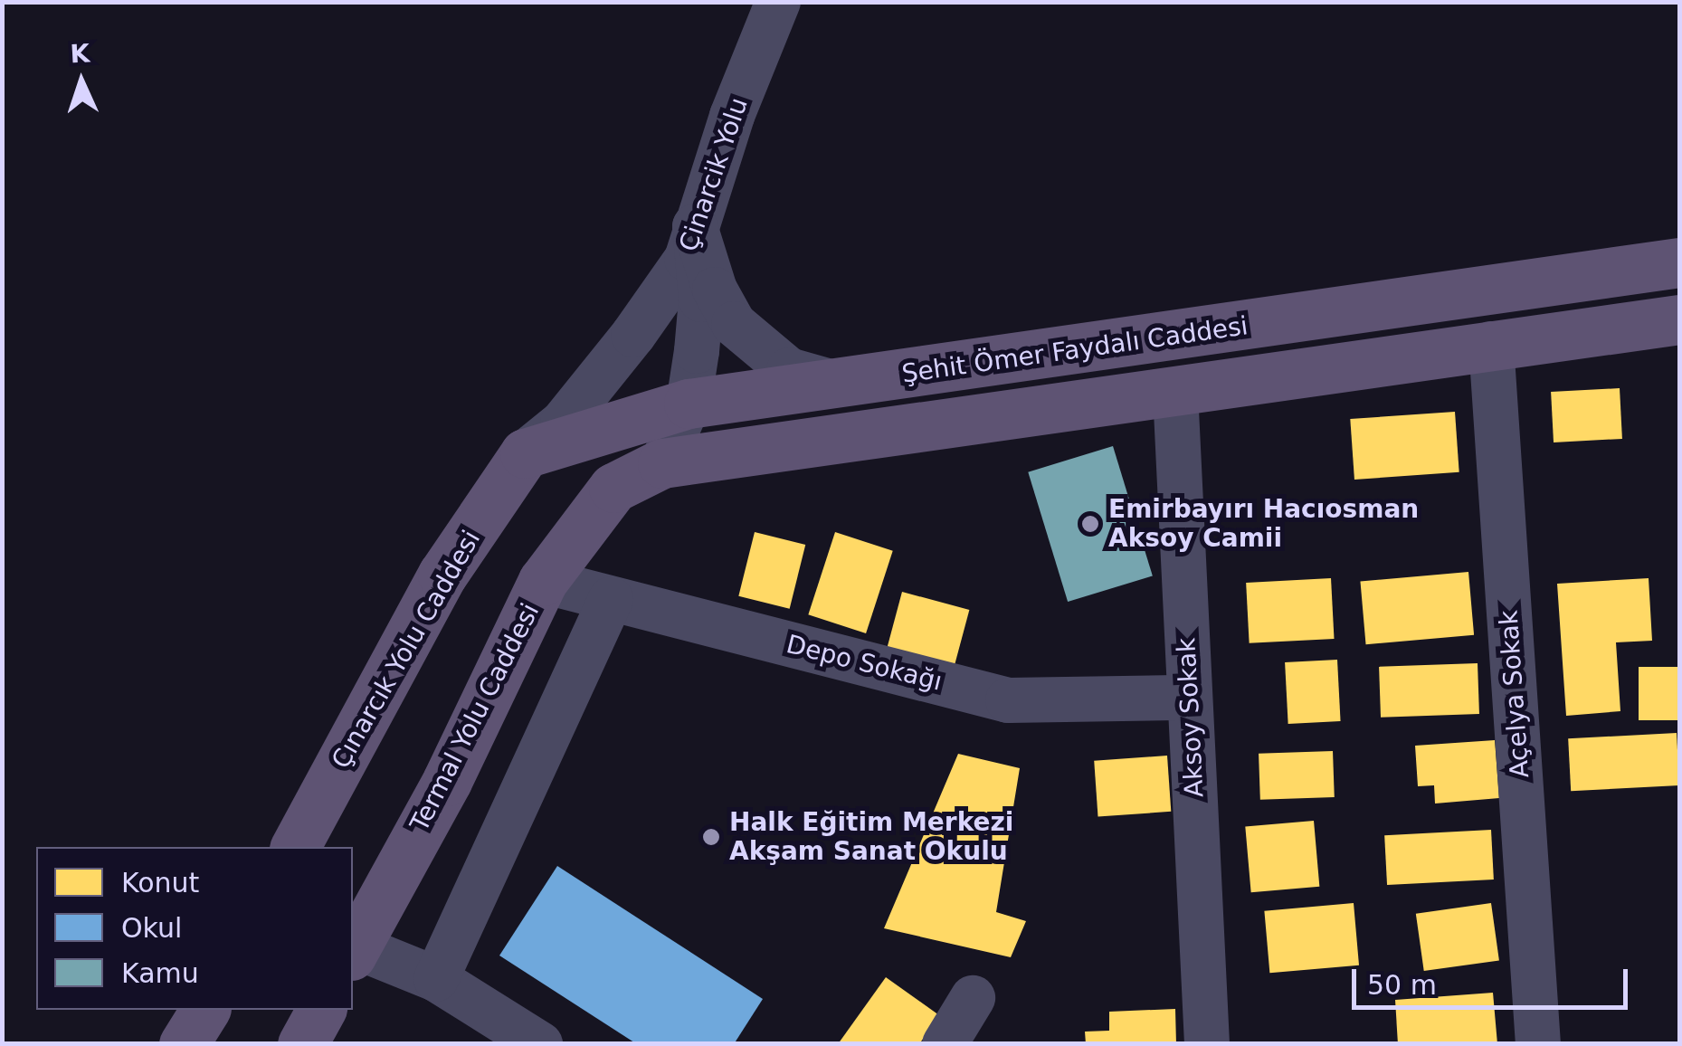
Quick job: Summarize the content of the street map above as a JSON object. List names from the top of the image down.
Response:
{
  "streets": {
    "main road": ["Şehit Ömer Faydalı Caddesi", "Çınarcık Yolu Caddesi", "Termal Yolu Caddesi"],
    "street": [
      "Çinarcik Yolu",
      "Depo Sokağı",
      "Açelya Sokak",
      "Aksoy Sokak"
    ]
  },
  "crossings": [
    ["Çinarcik Yolu", "Şehit Ömer Faydalı Caddesi"],
    ["Çinarcik Yolu", "Çınarcık Yolu Caddesi"],
    ["Şehit Ömer Faydalı Caddesi", "Çınarcık Yolu Caddesi"],
    ["Depo Sokağı", "Termal Yolu Caddesi"],
    ["Depo Sokağı", "Aksoy Sokak"]
  ],
  "places": ["Emirbayırı Hacıosman Aksoy Camii", "Halk Eğitim Merkezi Akşam Sanat Okulu"],
  "legend": ["Konut", "Okul", "Kamu"],
  "scale_bar": "50 m",
  "north": "top"
}
